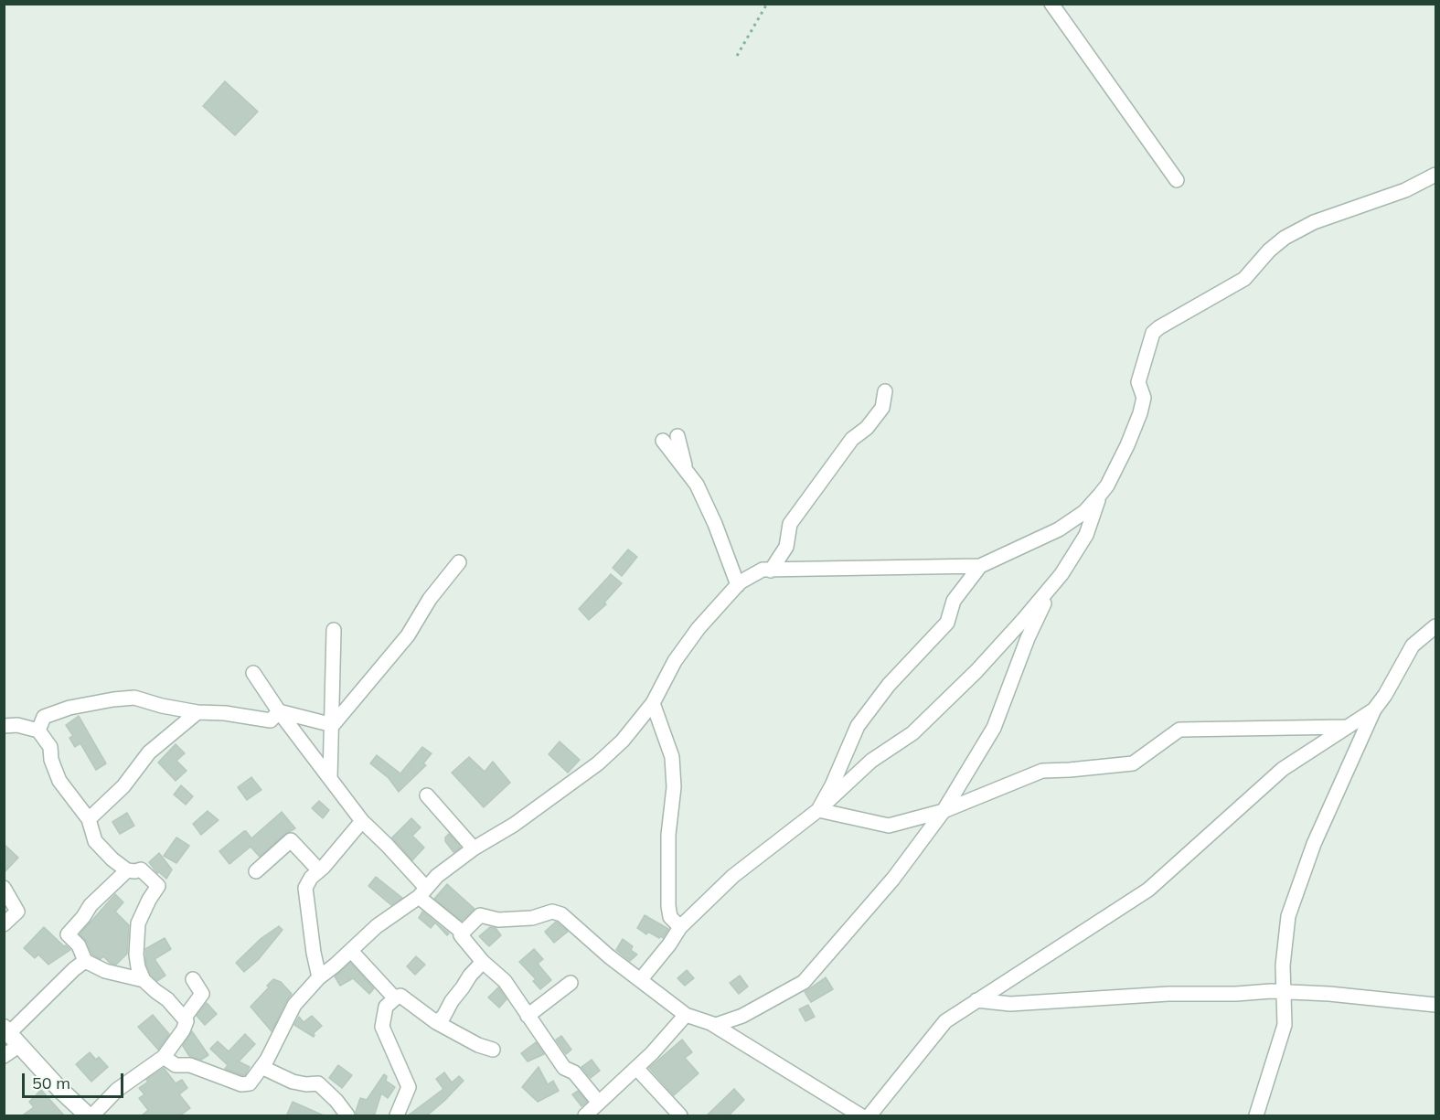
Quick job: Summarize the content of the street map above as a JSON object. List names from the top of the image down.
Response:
{
  "scale_bar": "50 m"
}
